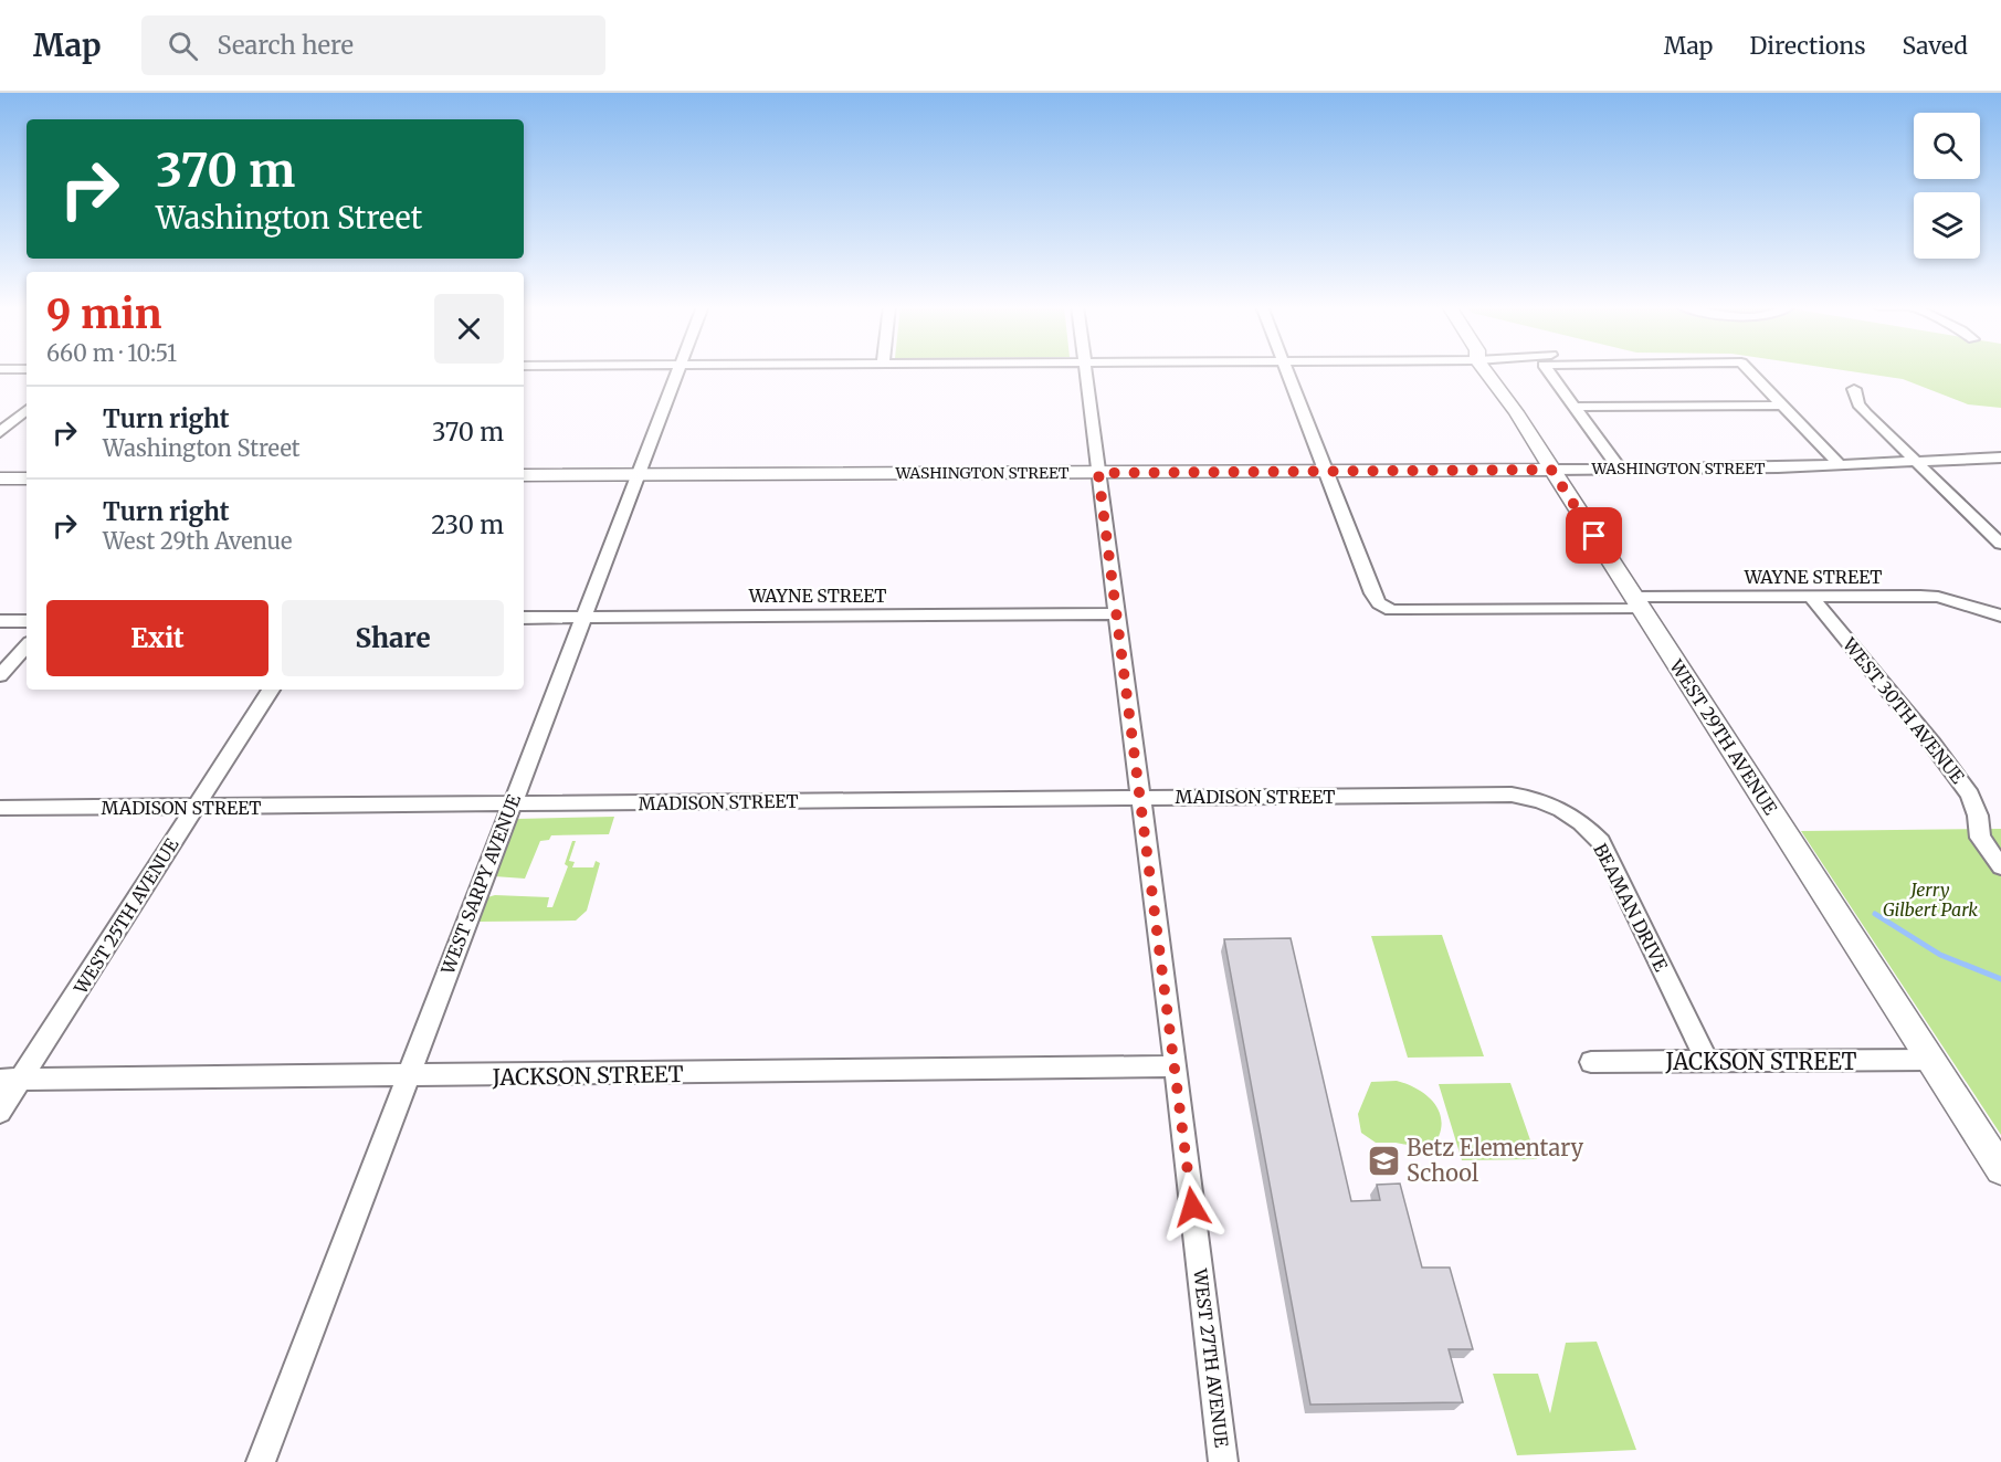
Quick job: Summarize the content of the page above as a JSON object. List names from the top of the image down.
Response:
{
  "streets": {
    "street": [
      "WASHINGTON STREET",
      "WAYNE STREET",
      "WEST 30TH AVENUE",
      "WEST 29TH AVENUE",
      "MADISON STREET",
      "WEST SARPY AVENUE",
      "BEAMAN DRIVE",
      "WEST 25TH AVENUE",
      "JACKSON STREET",
      "WEST 27TH AVENUE"
    ]
  },
  "crossings": [
    ["WASHINGTON STREET", "WAYNE STREET"],
    ["WASHINGTON STREET", "WEST 29TH AVENUE"],
    ["WASHINGTON STREET", "WEST SARPY AVENUE"],
    ["WASHINGTON STREET", "WEST 27TH AVENUE"],
    ["WAYNE STREET", "WEST 30TH AVENUE"],
    ["WAYNE STREET", "WEST 29TH AVENUE"],
    ["WAYNE STREET", "WEST SARPY AVENUE"],
    ["WAYNE STREET", "WEST 27TH AVENUE"],
    ["WEST 29TH AVENUE", "JACKSON STREET"],
    ["MADISON STREET", "WEST SARPY AVENUE"],
    ["MADISON STREET", "BEAMAN DRIVE"],
    ["MADISON STREET", "WEST 25TH AVENUE"],
    ["MADISON STREET", "WEST 27TH AVENUE"],
    ["WEST SARPY AVENUE", "JACKSON STREET"],
    ["BEAMAN DRIVE", "JACKSON STREET"],
    ["WEST 25TH AVENUE", "JACKSON STREET"],
    ["JACKSON STREET", "WEST 27TH AVENUE"]
  ],
  "parks": ["Jerry Gilbert Park"],
  "places": {
    "school or university": ["Betz Elementary School"]
  },
  "page": {
    "header": "Map",
    "search": "Search here",
    "nav": ["Map", "Directions", "Saved"],
    "turn": ["370 m", "Washington Street"],
    "heading": ["9 min", "660 m · 10:51"],
    "list": [
      {
        "name": "Turn right",
        "note": "Washington Street",
        "value": "370 m"
      },
      {
        "name": "Turn right",
        "note": "West 29th Avenue",
        "value": "230 m"
      }
    ],
    "buttons": ["Exit", "Share"]
  }
}
